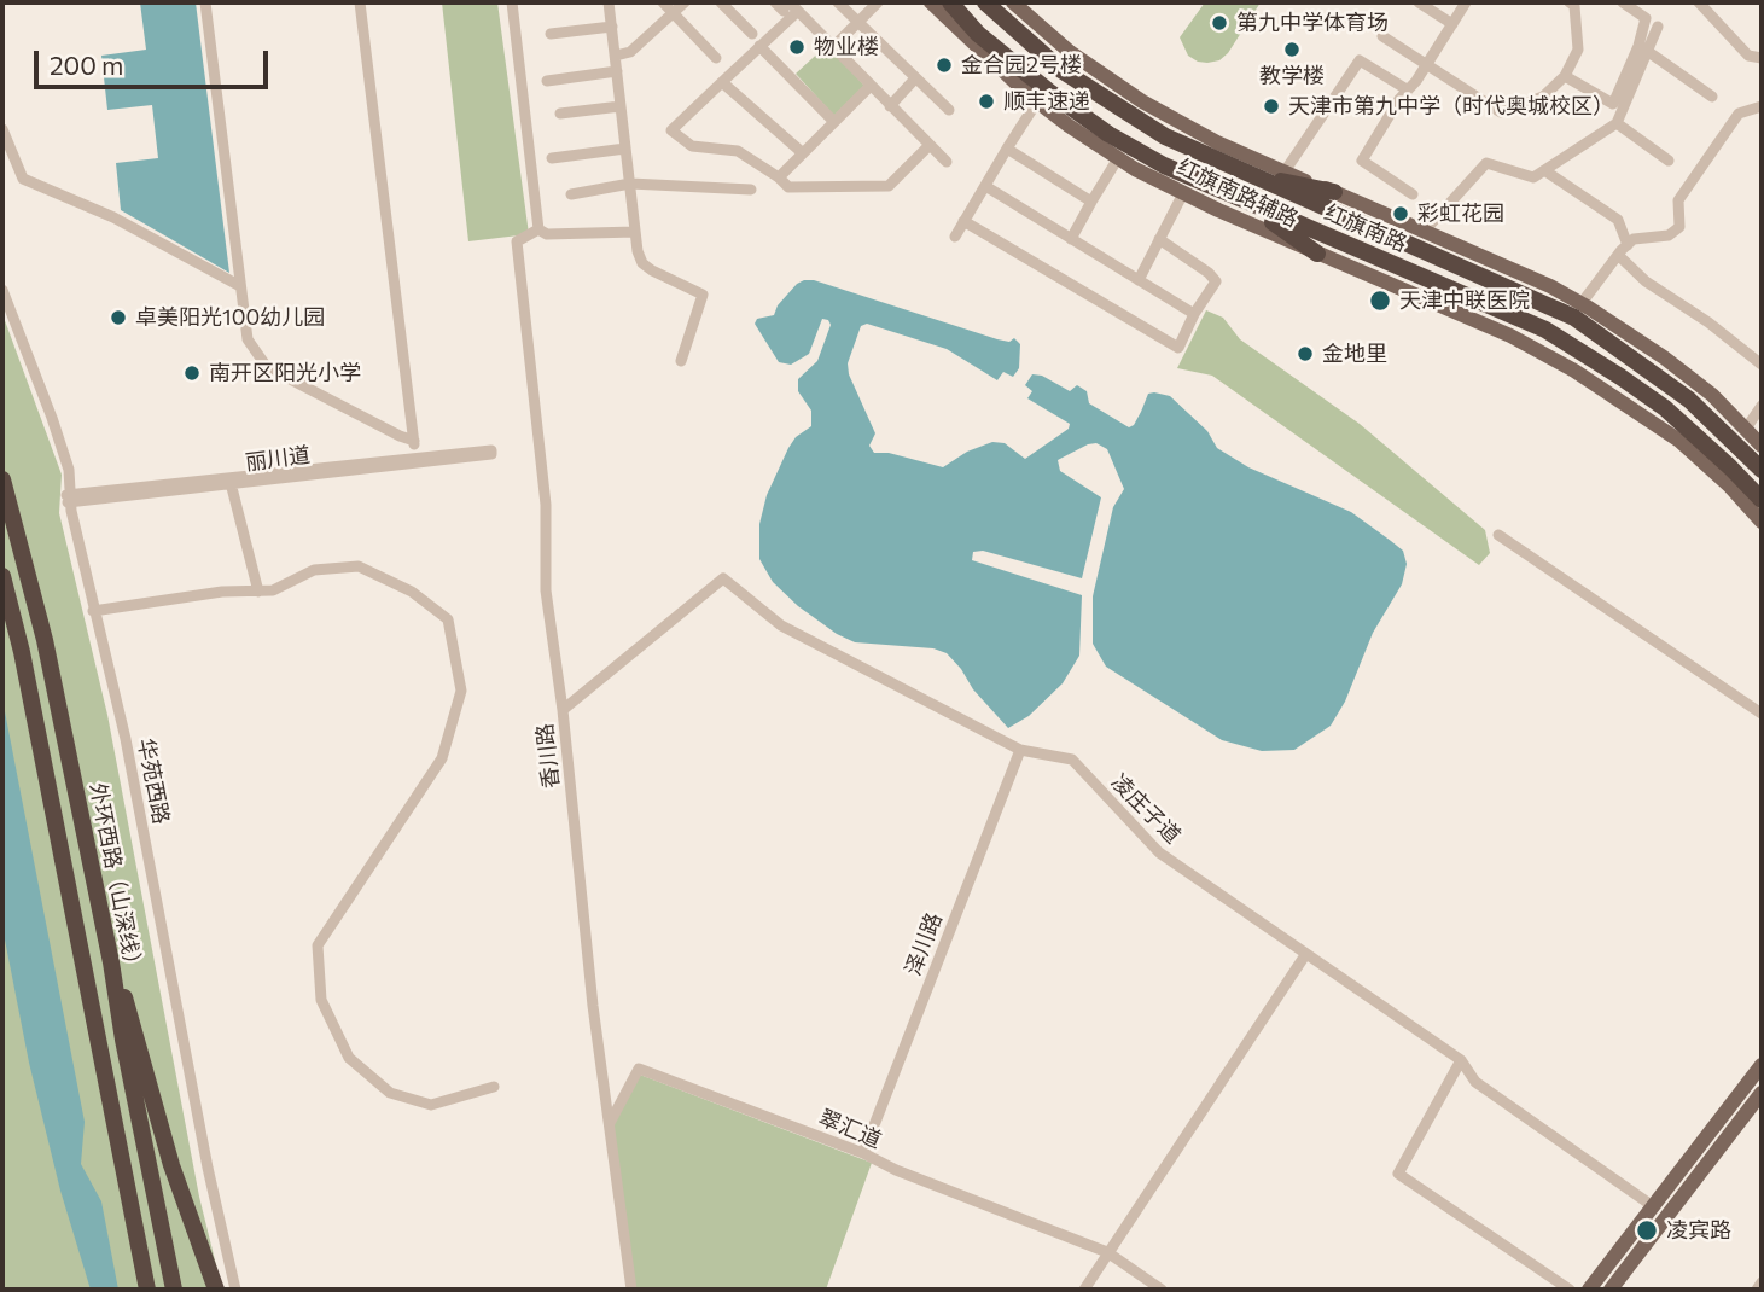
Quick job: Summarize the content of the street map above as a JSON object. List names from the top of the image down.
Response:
{
  "streets": {
    "highway": ["红旗南路", "外环西路（山深线）"],
    "main road": ["红旗南路辅路"],
    "street": [
      "丽川道",
      "香川路",
      "华苑西路",
      "凌庄子道",
      "泽川路",
      "翠汇道"
    ]
  },
  "crossings": [
    ["丽川道", "华苑西路"],
    ["香川路", "凌庄子道"],
    ["香川路", "翠汇道"],
    ["凌庄子道", "泽川路"],
    ["泽川路", "翠汇道"]
  ],
  "places": [
    "第九中学体育场",
    "物业楼",
    "教学楼",
    "金合园2号楼",
    "顺丰速递",
    "天津市第九中学（时代奥城校区）",
    "彩虹花园",
    "天津中联医院",
    "卓美阳光100幼儿园",
    "金地里",
    "南开区阳光小学",
    "凌宾路"
  ],
  "scale_bar": "200 m"
}
